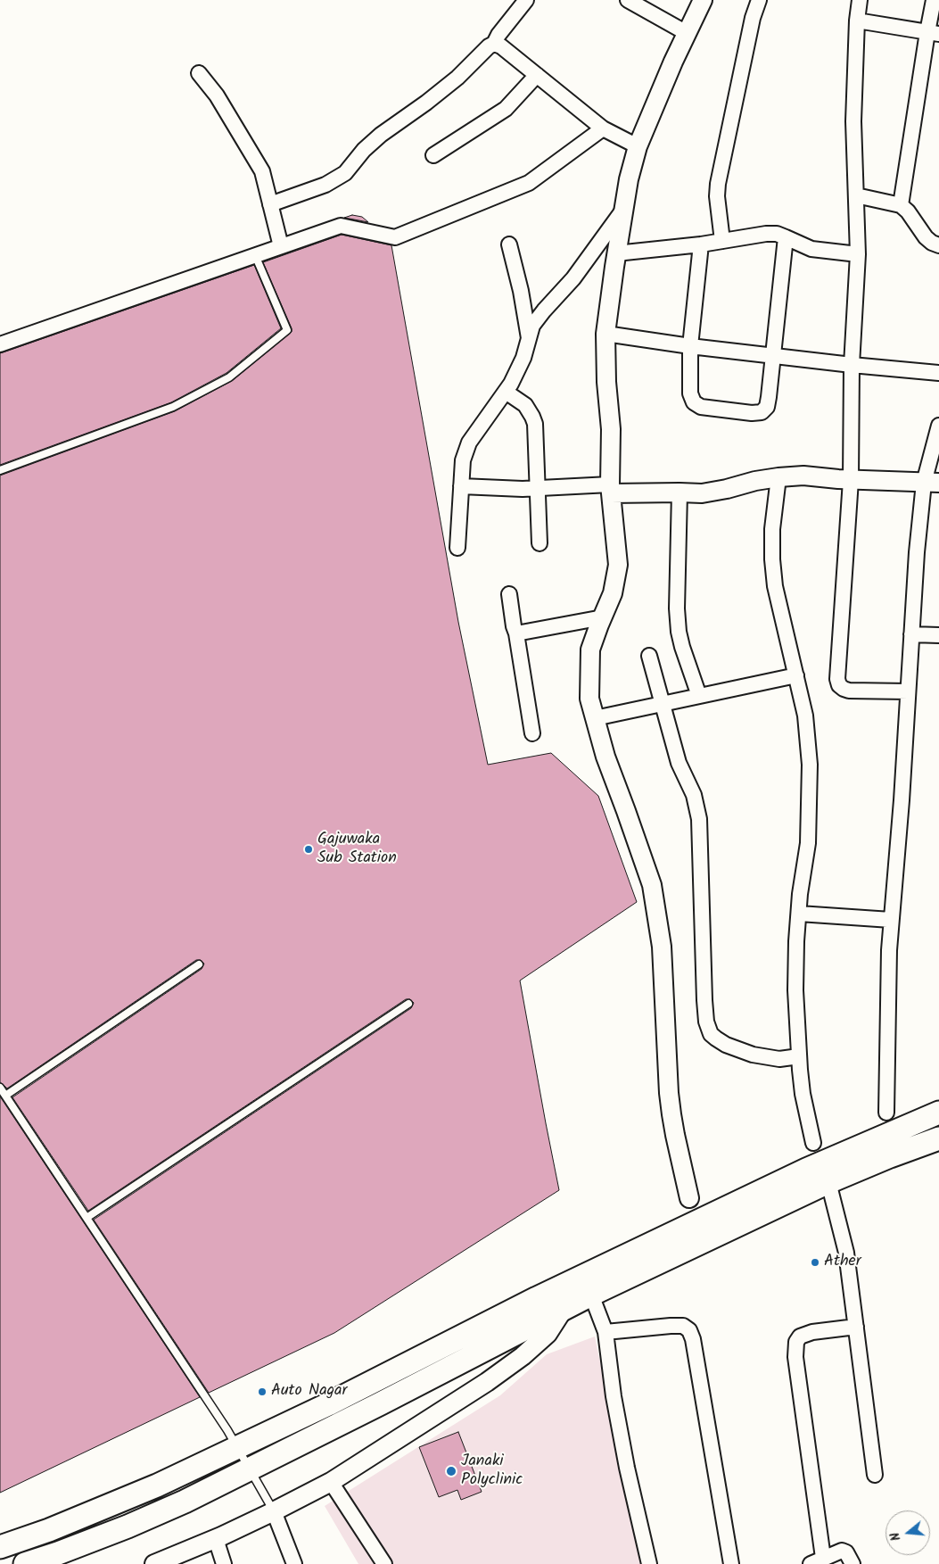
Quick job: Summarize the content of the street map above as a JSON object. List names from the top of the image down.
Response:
{
  "places": [
    "Gajuwaka Sub Station",
    "Ather",
    "Auto Nagar",
    "Janaki Polyclinic"
  ],
  "north": "left"
}
